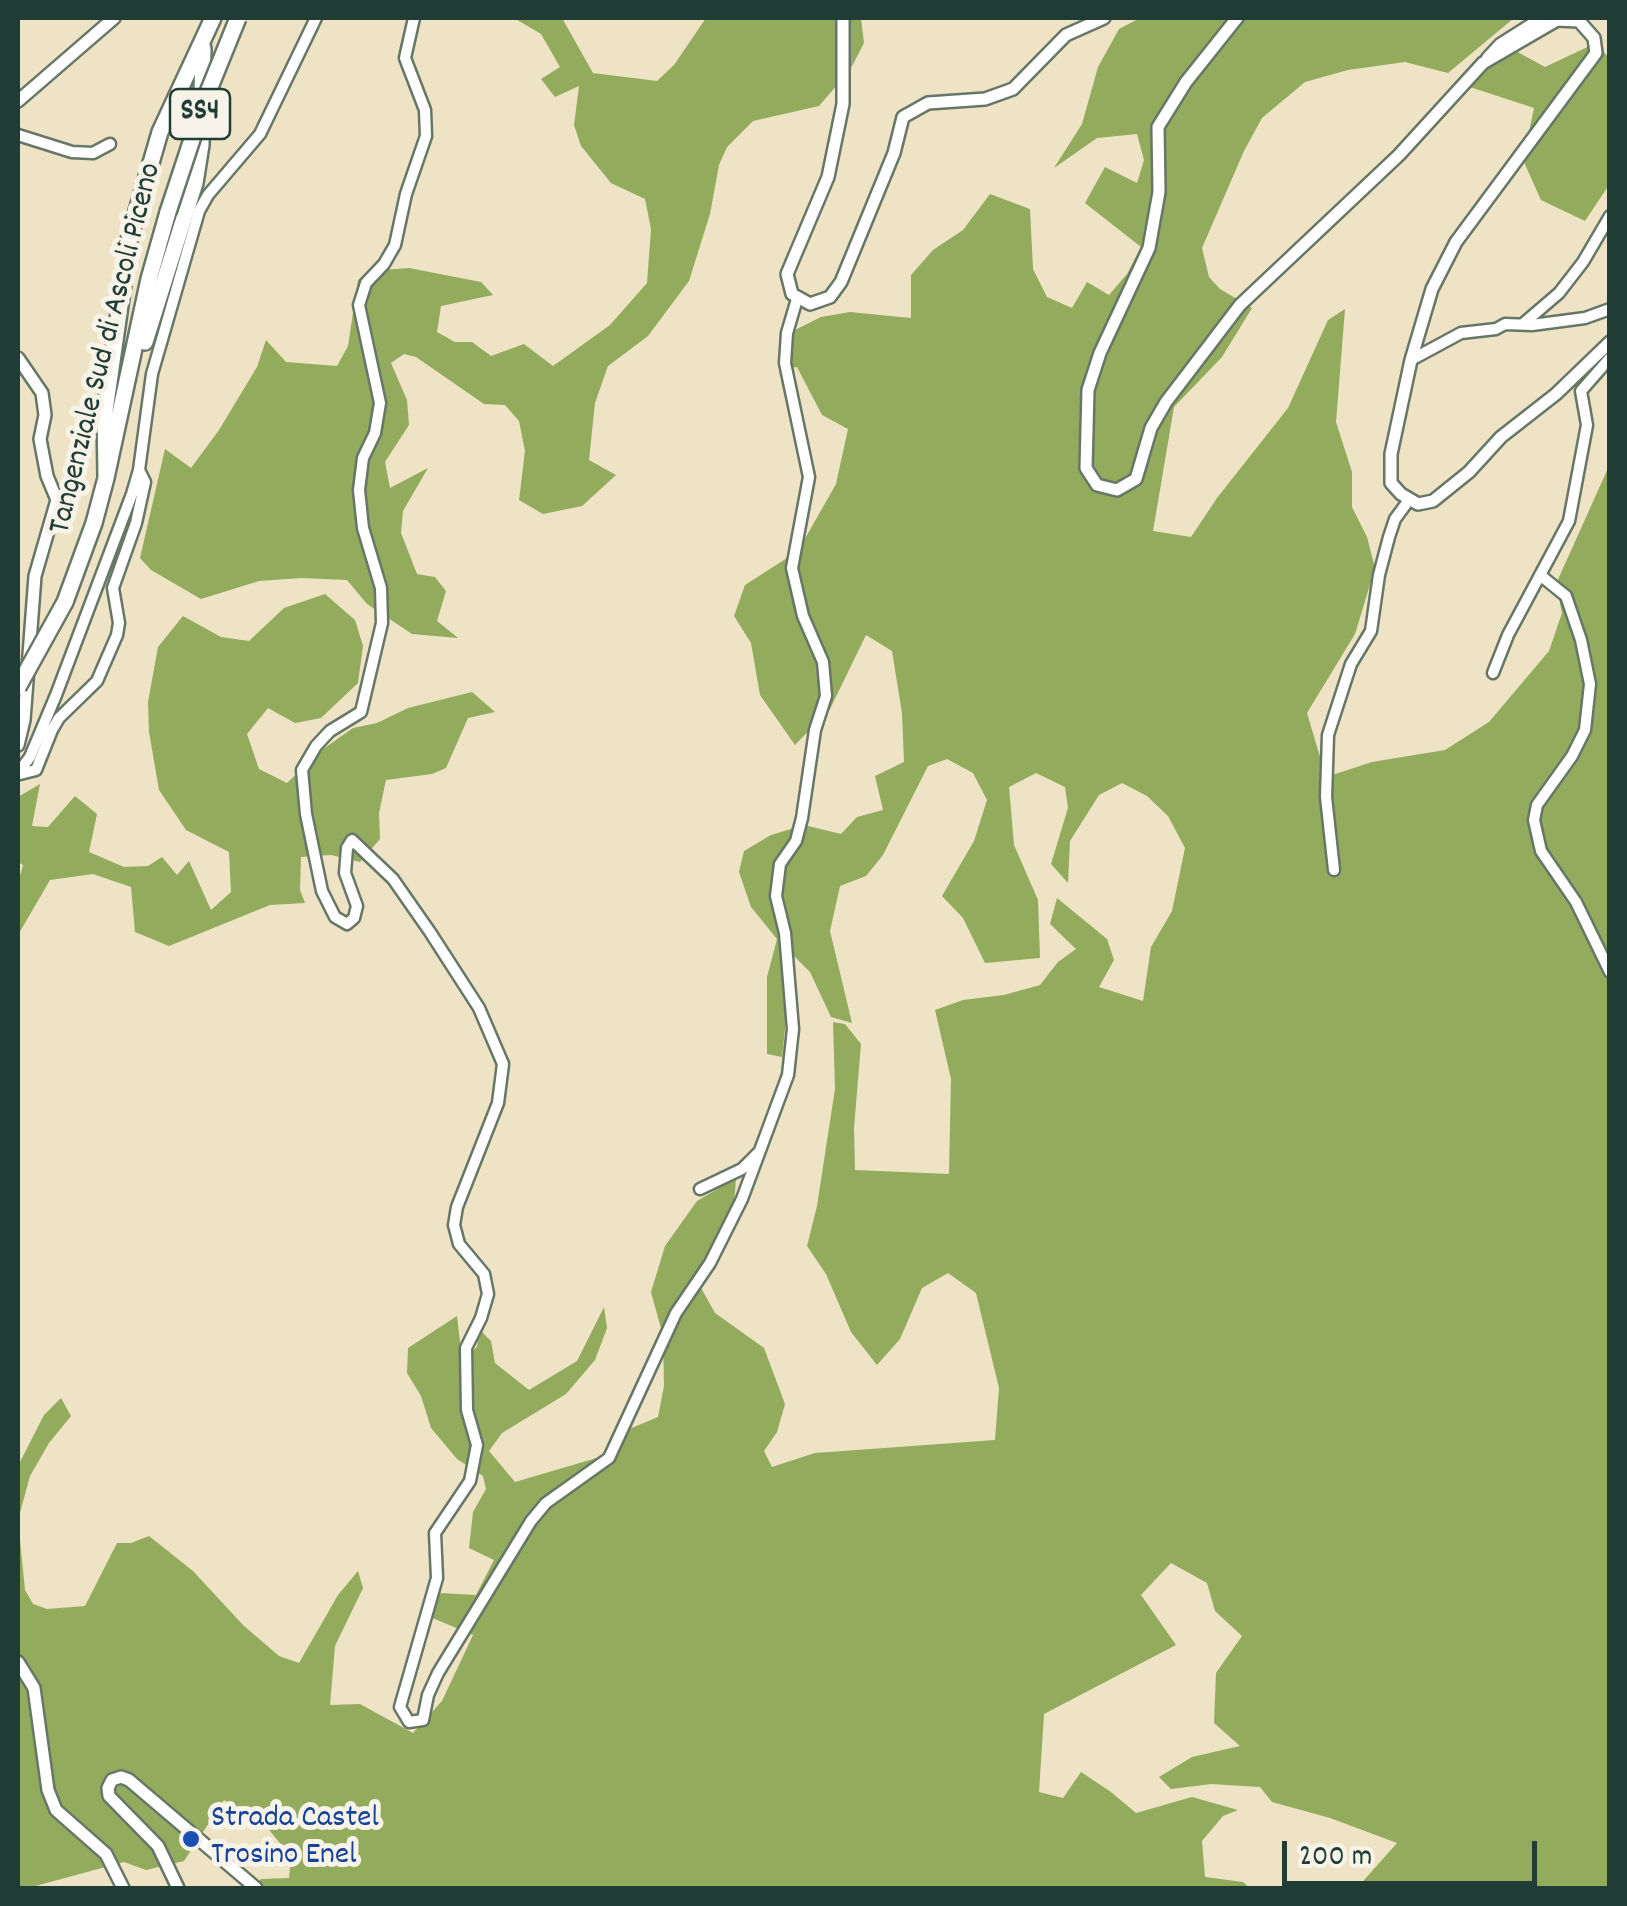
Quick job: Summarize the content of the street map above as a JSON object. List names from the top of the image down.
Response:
{
  "streets": {
    "highway": ["SS4", "Tangenziale Sud di Ascoli Piceno"]
  },
  "places": ["Strada Castel Trosino Enel"],
  "scale_bar": "200 m"
}
